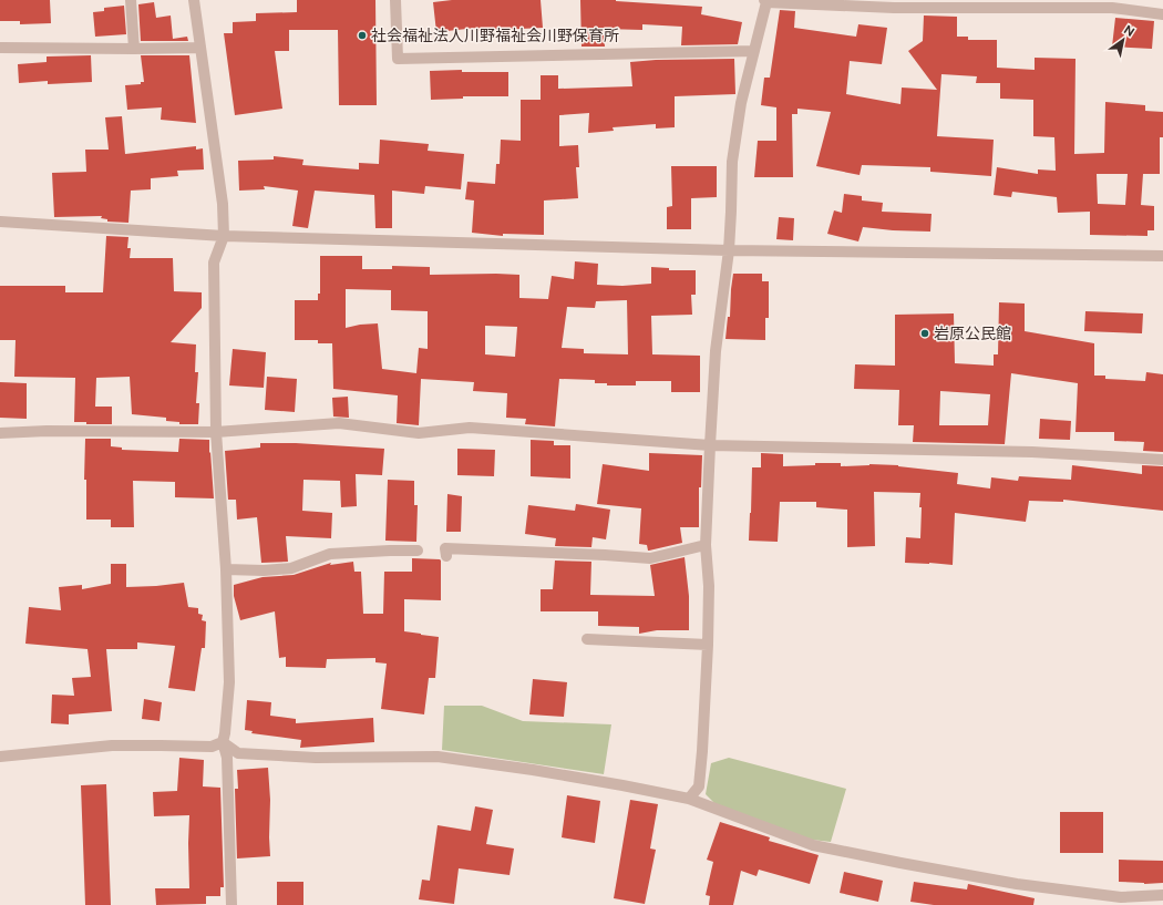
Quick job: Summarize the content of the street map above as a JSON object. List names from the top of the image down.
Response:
{
  "places": ["社会福祉法人川野福祉会川野保育所", "岩原公民館"],
  "north": "top right"
}
